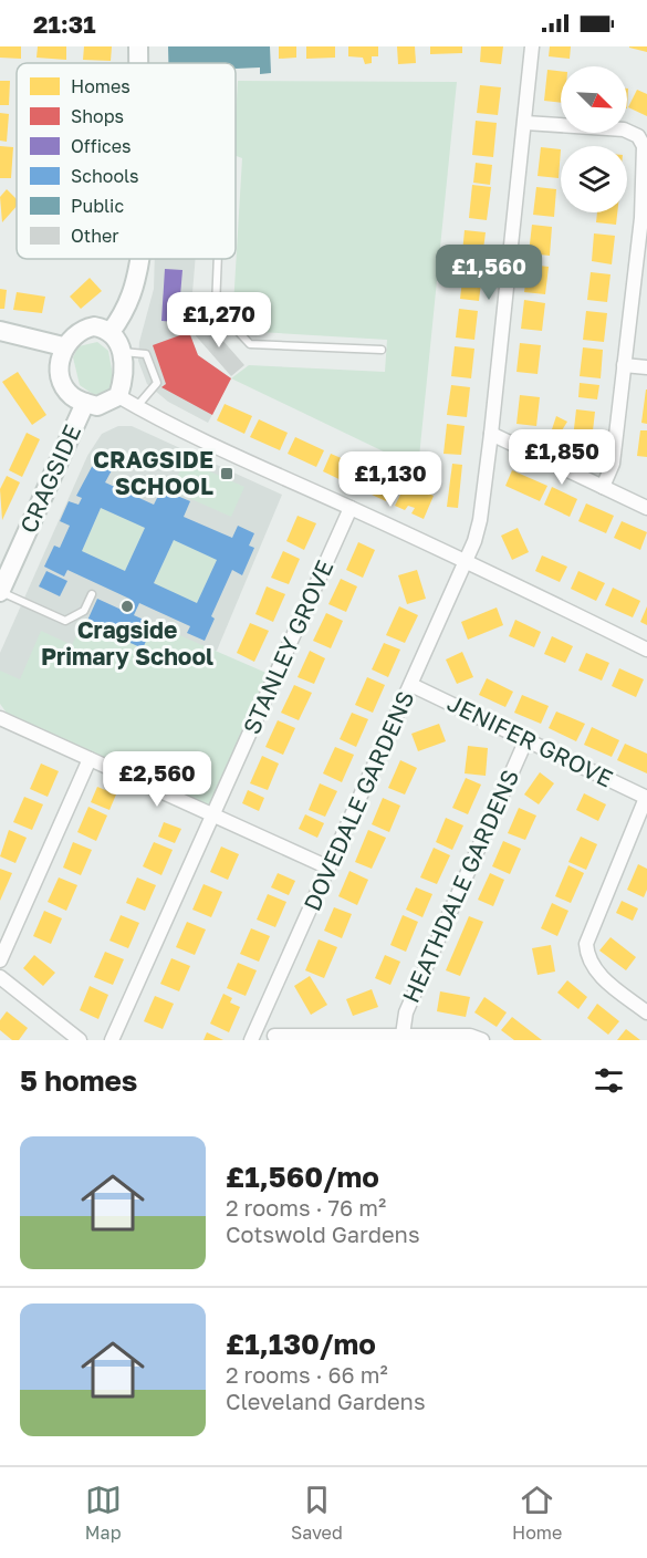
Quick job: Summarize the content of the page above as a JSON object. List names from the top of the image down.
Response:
{
  "streets": {
    "street": [
      "CRAGSIDE",
      "STANLEY GROVE",
      "JENIFER GROVE",
      "DOVEDALE GARDENS",
      "HEATHDALE GARDENS"
    ]
  },
  "crossings": [
    ["JENIFER GROVE", "DOVEDALE GARDENS"],
    ["JENIFER GROVE", "HEATHDALE GARDENS"]
  ],
  "places": {
    "transit": ["CRAGSIDE SCHOOL"],
    "other": ["Cragside Primary School"]
  },
  "legend": [
    "Homes",
    "Shops",
    "Offices",
    "Schools",
    "Public",
    "Other"
  ],
  "north": "bottom right",
  "page": {
    "status": "21:31",
    "price": [
      "£1,560",
      "£1,270",
      "£1,850",
      "£1,130",
      "£2,560"
    ],
    "heading": "5 homes",
    "list": [
      {
        "name": "£1,560/mo",
        "note": "2 rooms · 76 m² · Cotswold Gardens"
      },
      {
        "name": "£1,130/mo",
        "note": "2 rooms · 66 m² · Cleveland Gardens"
      }
    ],
    "tabs": ["Map", "Saved", "Home"]
  }
}
